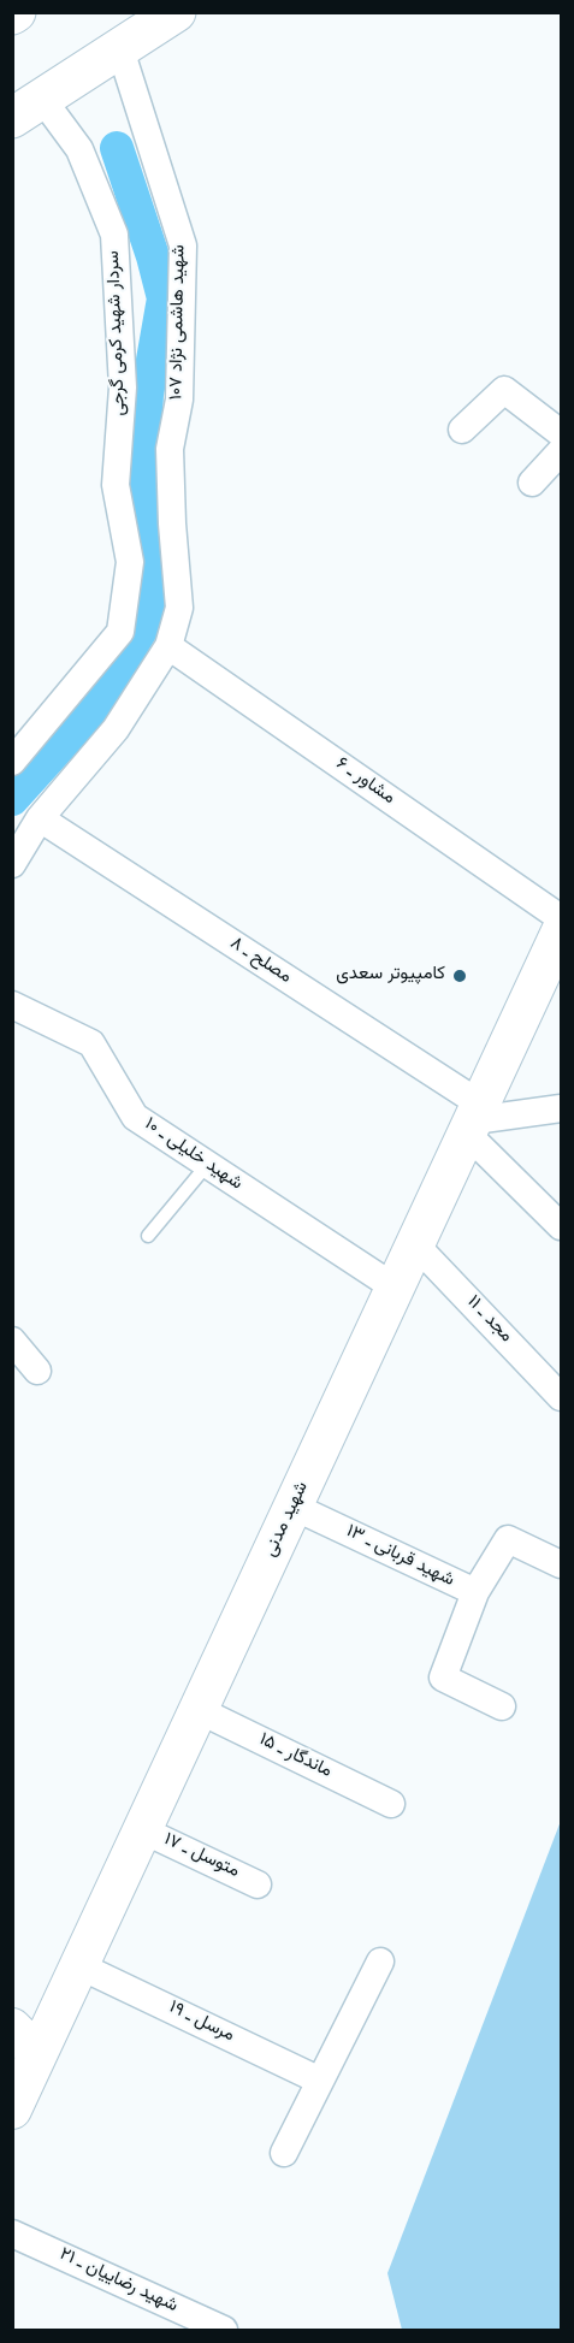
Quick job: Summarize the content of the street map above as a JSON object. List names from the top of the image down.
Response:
{
  "streets": {
    "street": [
      "شهید هاشمی نژاد ۱۰۷",
      "سردار شهید کرمی گرجی",
      "مشاور ـ ۶",
      "مصلح ـ ۸",
      "شهید خلیلی ـ ۱۰",
      "مجد ـ ۱۱",
      "شهید مدنی",
      "شهید قربانی ـ ۱۳",
      "ماندگار ـ ۱۵",
      "متوسل ـ ۱۷",
      "مرسل ـ ۱۹",
      "شهید رضاییان ـ ۲۱"
    ]
  },
  "crossings": [
    ["شهید هاشمی نژاد ۱۰۷", "مشاور ـ ۶"],
    ["شهید هاشمی نژاد ۱۰۷", "مصلح ـ ۸"],
    ["مصلح ـ ۸", "شهید مدنی"],
    ["شهید خلیلی ـ ۱۰", "شهید مدنی"],
    ["مجد ـ ۱۱", "شهید مدنی"],
    ["شهید مدنی", "شهید قربانی ـ ۱۳"],
    ["شهید مدنی", "ماندگار ـ ۱۵"],
    ["شهید مدنی", "متوسل ـ ۱۷"],
    ["شهید مدنی", "مرسل ـ ۱۹"]
  ],
  "places": ["کامپیوتر سعدی"]
}
